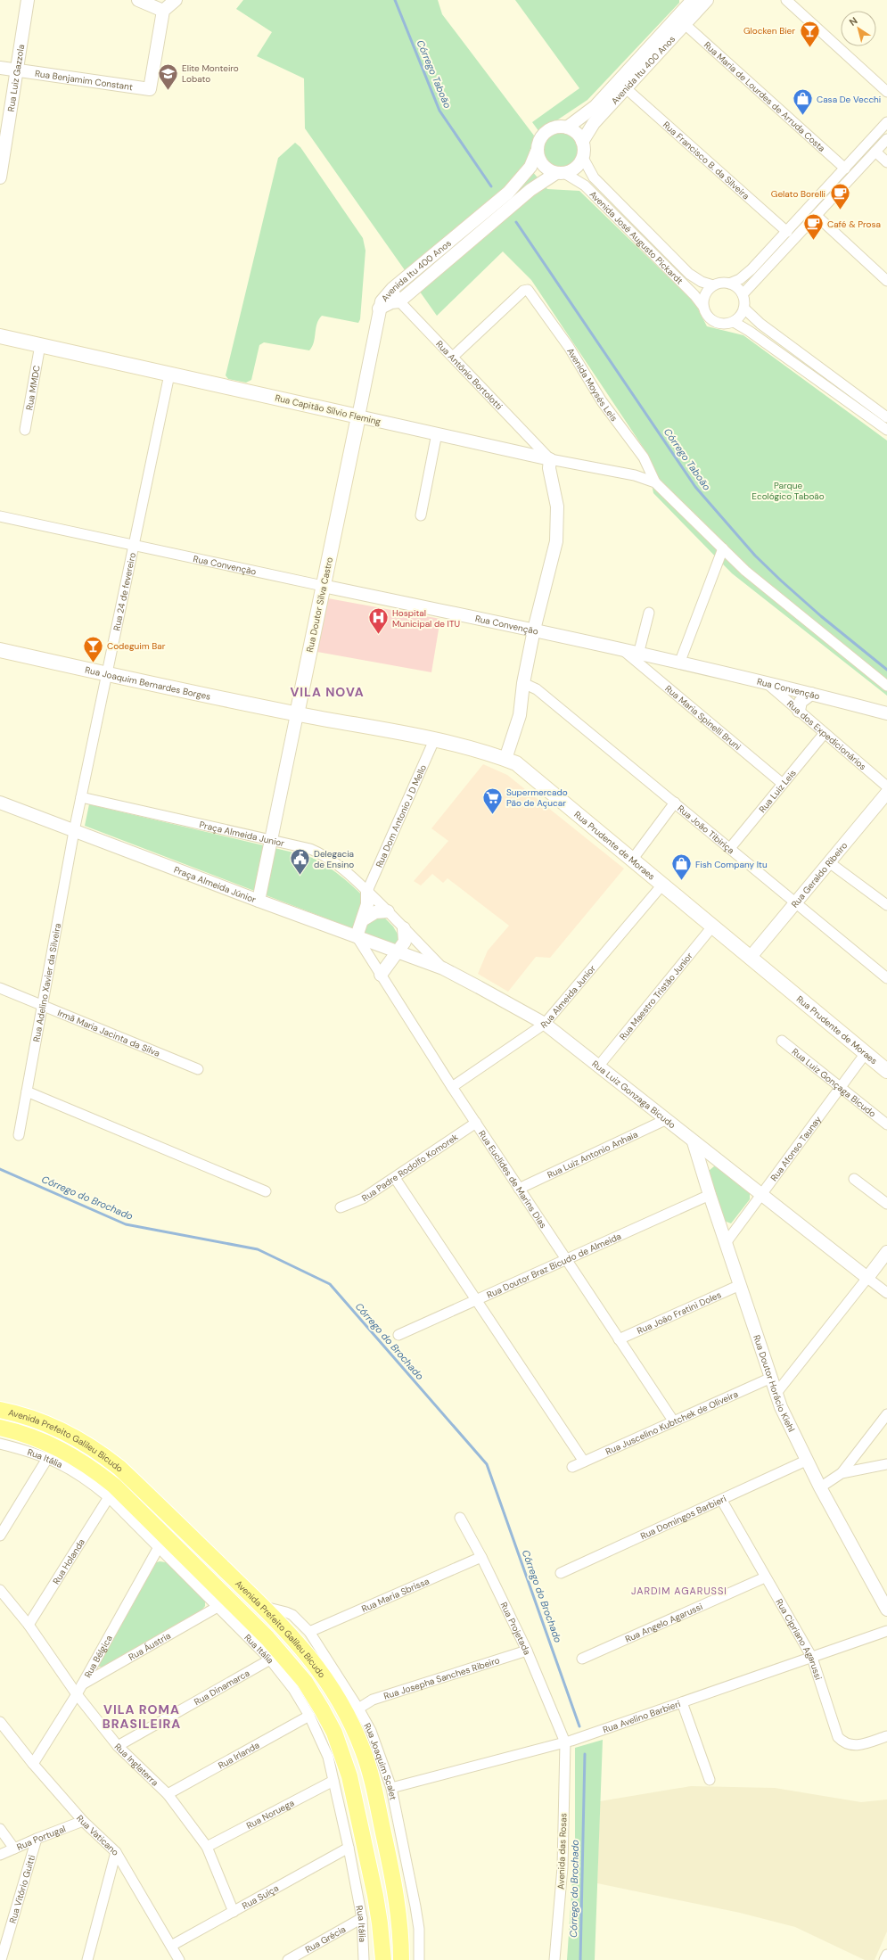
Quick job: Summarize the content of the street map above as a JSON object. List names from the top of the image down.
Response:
{
  "streets": {
    "main road": [
      "Rua Capitão Sílvio Fleming",
      "Rua Doutor Silva Castro",
      "Rua Joaquim Bernardes Borges",
      "Rua Prudente de Moraes",
      "Avenida Prefeito Galileu Bicudo"
    ],
    "street": [
      "Avenida Itu 400 Anos",
      "Rua Luiz Gazzola",
      "Rua Benjamim Constant",
      "Rua Maria de Lourdes de Arruda Costa",
      "Rua Francisco B. da Silveira",
      "Avenida José Augusto Pickardt",
      "Rua Antônio Bortolotti",
      "Avenida Moysés Leis",
      "Rua MMDC",
      "Rua Convenção",
      "Rua 24 de fevereiro",
      "Rua Maria Spinelli Bruni",
      "Rua dos Expedicionários",
      "Rua Luiz Leis",
      "Rua Dom Antonio J D Mello",
      "Rua João Tibiriça",
      "Praça Almeida Junior",
      "Rua Geraldo Ribeiro",
      "Praça Almeida Júnior",
      "Rua Adelino Xavier da Silveira",
      "Rua Almeida Junior",
      "Rua Maestro Tristão Junior",
      "Irmã Maria Jacinta da Silva",
      "Rua Luiz Gonçaga Bicudo",
      "Rua Luiz Gonzaga Bicudo",
      "Rua Afonso Taunay",
      "Rua Luiz Antonio Anhaia",
      "Rua Padre Rodolfo Komorek",
      "Rua Euclídes de Marins Dias",
      "Rua Doutor Braz Bicudo de Almeida",
      "Rua João Fratini Doles",
      "Rua Doutor Horácio Kiehl",
      "Rua Juscelino Kubtchek de Oliveira",
      "Rua Itália",
      "Rua Domingos Barbieri",
      "Rua Holanda",
      "Rua Maria Sbrissa",
      "Rua Angelo Agarussi",
      "Rua Projetada",
      "Rua Cipriano Agarussi",
      "Rua Áustria",
      "Rua Bélgica",
      "Rua Josepha Sanches Ribeiro",
      "Rua Dinamarca",
      "Rua Avelino Barbieri",
      "Rua Irlanda",
      "Rua Joaquim Scalet",
      "Rua Inglaterra",
      "Rua Noruega",
      "Rua Vaticano",
      "Rua Portugal",
      "Avenida das Rosas",
      "Rua Vitório Guitti",
      "Rua Suiça",
      "Rua Grécia"
    ]
  },
  "crossings": [
    ["Avenida Itu 400 Anos", "Rua Maria de Lourdes de Arruda Costa"],
    ["Avenida Itu 400 Anos", "Rua Francisco B. da Silveira"],
    ["Avenida Itu 400 Anos", "Avenida José Augusto Pickardt"],
    ["Avenida Itu 400 Anos", "Rua Antônio Bortolotti"],
    ["Avenida Itu 400 Anos", "Rua Doutor Silva Castro"],
    ["Rua Luiz Gazzola", "Rua Benjamim Constant"],
    ["Rua Antônio Bortolotti", "Avenida Moysés Leis"],
    ["Rua Antônio Bortolotti", "Rua Capitão Sílvio Fleming"],
    ["Avenida Moysés Leis", "Rua Capitão Sílvio Fleming"],
    ["Rua MMDC", "Rua Capitão Sílvio Fleming"],
    ["Rua Capitão Sílvio Fleming", "Rua 24 de fevereiro"],
    ["Rua Capitão Sílvio Fleming", "Rua Doutor Silva Castro"],
    ["Rua Convenção", "Rua 24 de fevereiro"],
    ["Rua Convenção", "Rua Doutor Silva Castro"],
    ["Rua Convenção", "Rua Maria Spinelli Bruni"],
    ["Rua Convenção", "Rua dos Expedicionários"],
    ["Rua 24 de fevereiro", "Rua Joaquim Bernardes Borges"],
    ["Rua 24 de fevereiro", "Praça Almeida Junior"],
    ["Rua 24 de fevereiro", "Praça Almeida Júnior"],
    ["Rua 24 de fevereiro", "Rua Adelino Xavier da Silveira"],
    ["Rua Doutor Silva Castro", "Rua Joaquim Bernardes Borges"],
    ["Rua Doutor Silva Castro", "Praça Almeida Junior"],
    ["Rua Doutor Silva Castro", "Rua Prudente de Moraes"],
    ["Rua Doutor Silva Castro", "Praça Almeida Júnior"],
    ["Rua Joaquim Bernardes Borges", "Rua Prudente de Moraes"],
    ["Rua Maria Spinelli Bruni", "Rua Luiz Leis"],
    ["Rua dos Expedicionários", "Rua Luiz Leis"],
    ["Rua Luiz Leis", "Rua João Tibiriça"],
    ["Rua Dom Antonio J D Mello", "Praça Almeida Junior"],
    ["Rua Dom Antonio J D Mello", "Rua Prudente de Moraes"],
    ["Rua João Tibiriça", "Rua Geraldo Ribeiro"],
    ["Praça Almeida Junior", "Rua Luiz Gonzaga Bicudo"],
    ["Rua Prudente de Moraes", "Rua Geraldo Ribeiro"],
    ["Rua Prudente de Moraes", "Rua Almeida Junior"],
    ["Rua Prudente de Moraes", "Rua Maestro Tristão Junior"],
    ["Rua Prudente de Moraes", "Rua Afonso Taunay"],
    ["Praça Almeida Júnior", "Rua Adelino Xavier da Silveira"],
    ["Praça Almeida Júnior", "Rua Luiz Gonzaga Bicudo"],
    ["Praça Almeida Júnior", "Rua Euclídes de Marins Dias"],
    ["Rua Adelino Xavier da Silveira", "Irmã Maria Jacinta da Silva"],
    ["Rua Almeida Junior", "Rua Luiz Gonzaga Bicudo"],
    ["Rua Almeida Junior", "Rua Euclídes de Marins Dias"],
    ["Rua Maestro Tristão Junior", "Rua Luiz Gonzaga Bicudo"],
    ["Rua Luiz Gonçaga Bicudo", "Rua Afonso Taunay"],
    ["Rua Luiz Gonzaga Bicudo", "Rua Afonso Taunay"],
    ["Rua Luiz Gonzaga Bicudo", "Rua Luiz Antonio Anhaia"],
    ["Rua Luiz Gonzaga Bicudo", "Rua Euclídes de Marins Dias"],
    ["Rua Luiz Gonzaga Bicudo", "Rua Doutor Horácio Kiehl"],
    ["Rua Afonso Taunay", "Rua Doutor Horácio Kiehl"],
    ["Rua Luiz Antonio Anhaia", "Rua Euclídes de Marins Dias"],
    ["Rua Padre Rodolfo Komorek", "Rua Euclídes de Marins Dias"],
    ["Rua Euclídes de Marins Dias", "Rua Doutor Braz Bicudo de Almeida"],
    ["Rua Euclídes de Marins Dias", "Rua João Fratini Doles"],
    ["Rua Euclídes de Marins Dias", "Rua Juscelino Kubtchek de Oliveira"],
    ["Rua Doutor Braz Bicudo de Almeida", "Rua Doutor Horácio Kiehl"],
    ["Rua João Fratini Doles", "Rua Doutor Horácio Kiehl"],
    ["Rua Doutor Horácio Kiehl", "Rua Juscelino Kubtchek de Oliveira"],
    ["Rua Doutor Horácio Kiehl", "Rua Domingos Barbieri"],
    ["Avenida Prefeito Galileu Bicudo", "Rua Joaquim Scalet"],
    ["Rua Itália", "Rua Holanda"],
    ["Rua Itália", "Rua Áustria"],
    ["Rua Itália", "Rua Bélgica"],
    ["Rua Itália", "Rua Dinamarca"],
    ["Rua Itália", "Rua Irlanda"],
    ["Rua Itália", "Rua Noruega"],
    ["Rua Itália", "Rua Suiça"],
    ["Rua Itália", "Rua Grécia"],
    ["Rua Domingos Barbieri", "Rua Cipriano Agarussi"],
    ["Rua Holanda", "Rua Inglaterra"],
    ["Rua Maria Sbrissa", "Rua Projetada"],
    ["Rua Maria Sbrissa", "Rua Joaquim Scalet"],
    ["Rua Angelo Agarussi", "Rua Cipriano Agarussi"],
    ["Rua Projetada", "Rua Josepha Sanches Ribeiro"],
    ["Rua Projetada", "Rua Avelino Barbieri"],
    ["Rua Projetada", "Avenida das Rosas"],
    ["Rua Cipriano Agarussi", "Rua Avelino Barbieri"],
    ["Rua Áustria", "Rua Bélgica"],
    ["Rua Bélgica", "Rua Inglaterra"],
    ["Rua Bélgica", "Rua Vaticano"],
    ["Rua Josepha Sanches Ribeiro", "Rua Joaquim Scalet"],
    ["Rua Dinamarca", "Rua Inglaterra"],
    ["Rua Avelino Barbieri", "Rua Joaquim Scalet"],
    ["Rua Avelino Barbieri", "Avenida das Rosas"],
    ["Rua Irlanda", "Rua Inglaterra"],
    ["Rua Inglaterra", "Rua Noruega"],
    ["Rua Inglaterra", "Rua Suiça"],
    ["Rua Vaticano", "Rua Portugal"],
    ["Rua Vaticano", "Rua Suiça"],
    ["Rua Portugal", "Rua Vitório Guitti"]
  ],
  "districts": ["VILA NOVA", "JARDIM AGARUSSI", "VILA ROMA BRASILEIRA"],
  "water": ["Córrego Taboão", "Córrego do Brochado"],
  "parks": ["Parque Ecológico Taboão"],
  "places": {
    "bar": ["Glocken Bier", "Codeguim Bar"],
    "school or university": ["Elite Monteiro Lobato"],
    "shop": ["Casa De Vecchi", "Fish Company Itu"],
    "cafe": ["Gelato Borelli", "Café & Prosa"],
    "hospital": ["Hospital Municipal de ITU"],
    "supermarket": ["Supermercado Pão de Açucar"],
    "public building": ["Delegacia de Ensino"]
  },
  "north": "top left"
}
